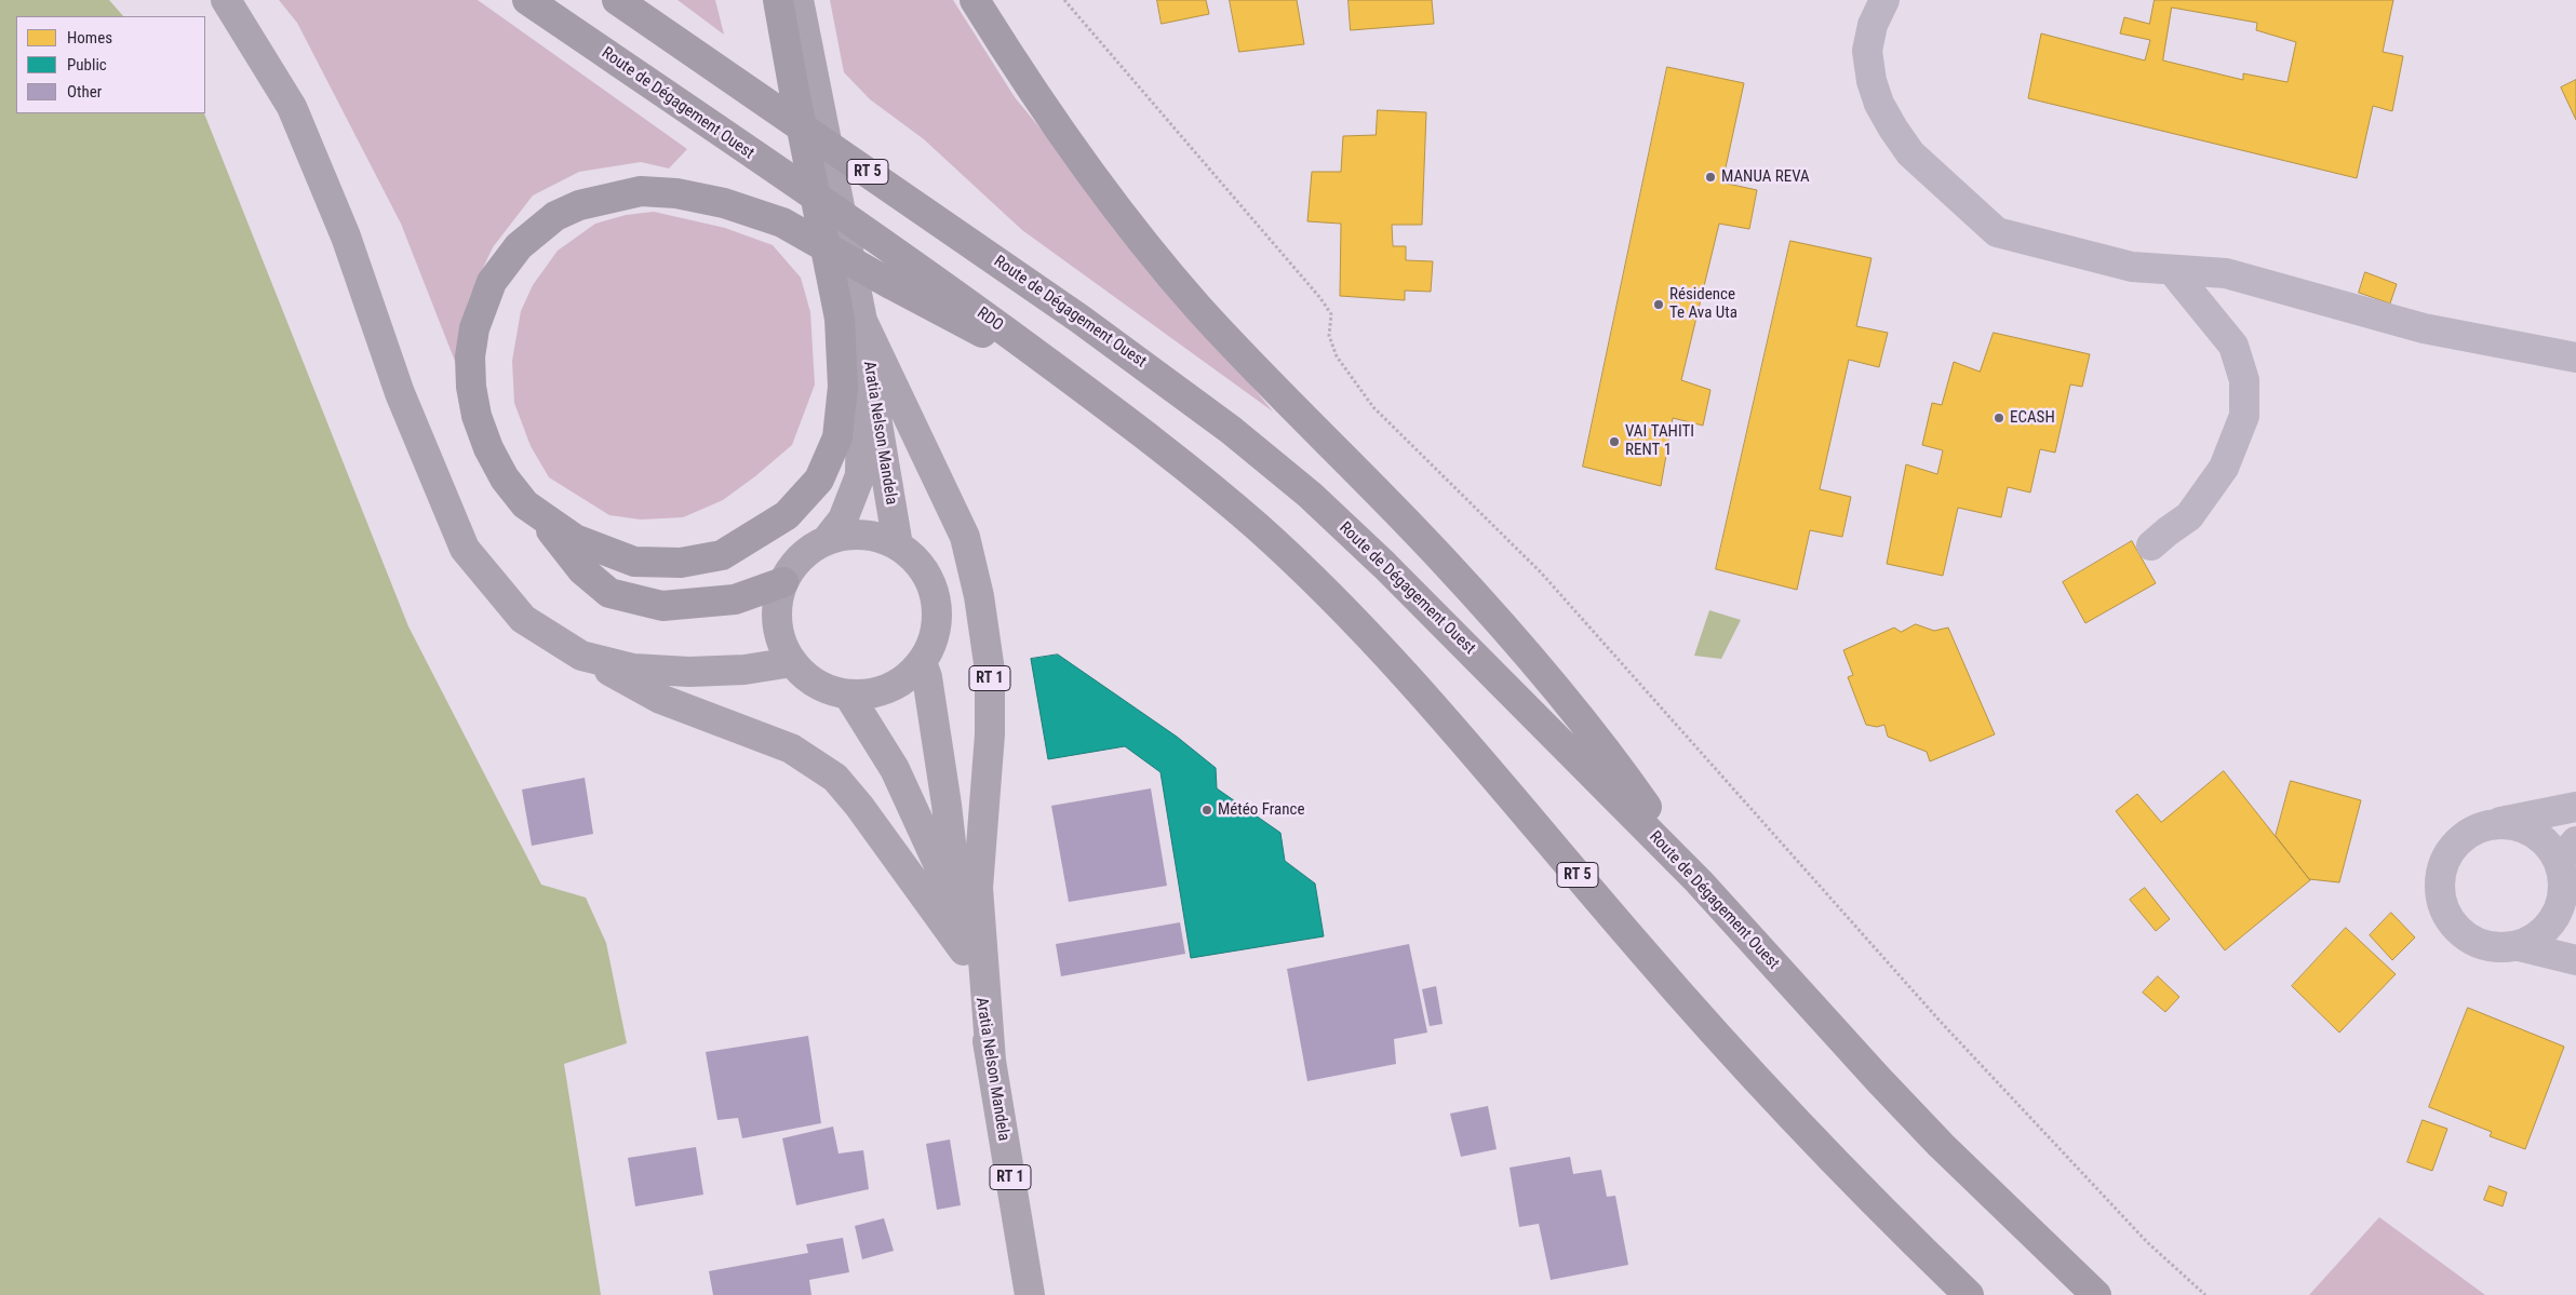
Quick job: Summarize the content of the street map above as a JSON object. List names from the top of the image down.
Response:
{
  "streets": {
    "highway": ["Route de Dégagement Ouest", "RT 5"],
    "main road": ["Aratia Nelson Mandela", "RT 1"]
  },
  "crossings": [
    ["Route de Dégagement Ouest", "RT 5"],
    ["Aratia Nelson Mandela", "RT 1"]
  ],
  "places": [
    "MANUA REVA",
    "Résidence Te Ava Uta",
    "ECASH",
    "VAI TAHITI RENT 1",
    "Météo France"
  ],
  "legend": ["Homes", "Public", "Other"]
}
